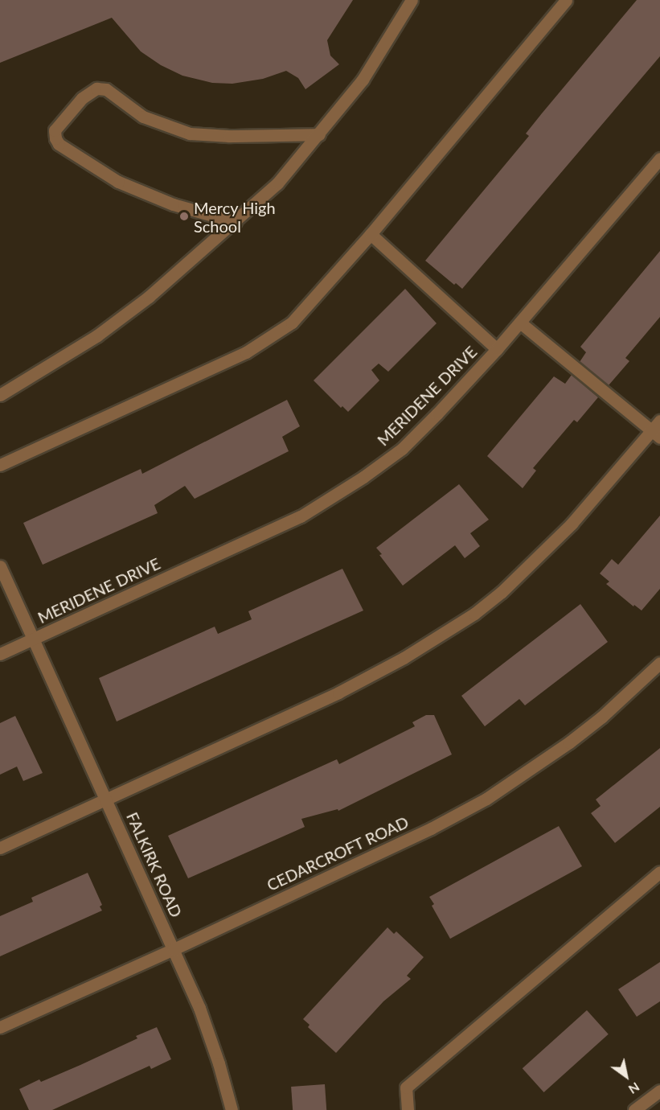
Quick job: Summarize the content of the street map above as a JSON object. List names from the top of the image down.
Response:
{
  "streets": {
    "street": ["MERIDENE DRIVE", "CEDARCROFT ROAD", "FALKIRK ROAD"]
  },
  "crossings": [
    ["MERIDENE DRIVE", "FALKIRK ROAD"],
    ["CEDARCROFT ROAD", "FALKIRK ROAD"]
  ],
  "places": ["Mercy High School"],
  "north": "bottom right"
}
